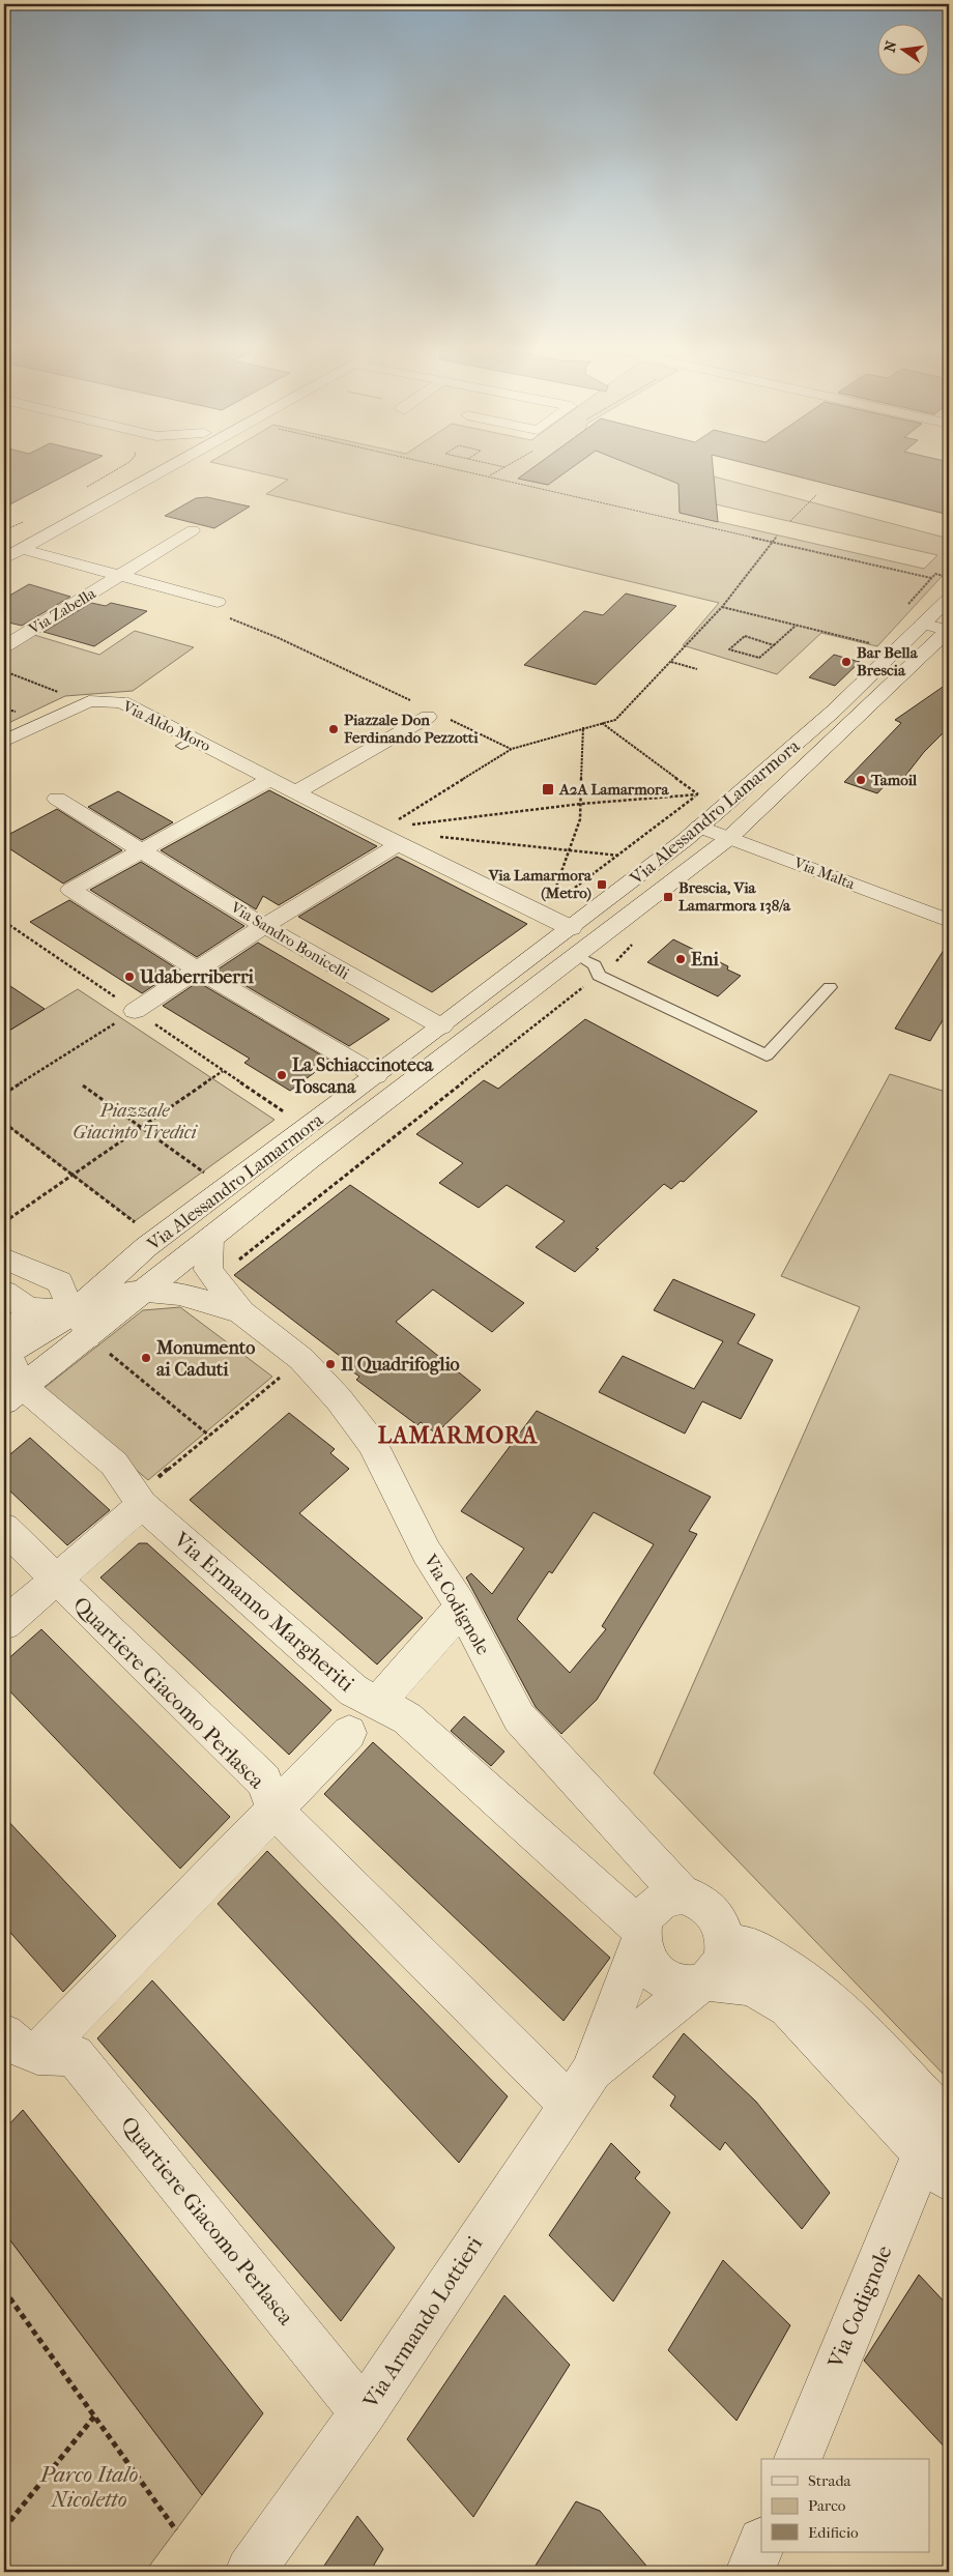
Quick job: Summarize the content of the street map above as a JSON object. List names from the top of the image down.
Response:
{
  "streets": {
    "street": [
      "Via Zabella",
      "Via Aldo Moro",
      "Via Alessandro Lamarmora",
      "Via Malta",
      "Via Sandro Bonicelli",
      "Via Codignole",
      "Via Ermanno Margheriti",
      "Quartiere Giacomo Perlasca",
      "Via Armando Lottieri"
    ]
  },
  "crossings": [
    ["Via Aldo Moro", "Via Alessandro Lamarmora"],
    ["Via Alessandro Lamarmora", "Via Malta"],
    ["Via Alessandro Lamarmora", "Via Sandro Bonicelli"],
    ["Via Alessandro Lamarmora", "Via Codignole"],
    ["Via Alessandro Lamarmora", "Via Ermanno Margheriti"],
    ["Via Codignole", "Via Ermanno Margheriti"],
    ["Via Codignole", "Via Armando Lottieri"],
    ["Via Ermanno Margheriti", "Via Armando Lottieri"],
    ["Quartiere Giacomo Perlasca", "Via Armando Lottieri"]
  ],
  "districts": ["LAMARMORA"],
  "parks": ["Piazzale Giacinto Tredici", "Parco Italo Nicoletto"],
  "places": {
    "other": [
      "Bar Bella Brescia",
      "Piazzale Don Ferdinando Pezzotti",
      "Tamoil",
      "Eni",
      "Udaberriberri",
      "La Schiaccinoteca Toscana",
      "Monumento ai Caduti",
      "Il Quadrifoglio"
    ],
    "transit": ["A2A Lamarmora", "Via Lamarmora (Metro)", "Brescia, Via Lamarmora 138/a"]
  },
  "legend": ["Strada", "Parco", "Edificio"],
  "north": "left"
}
